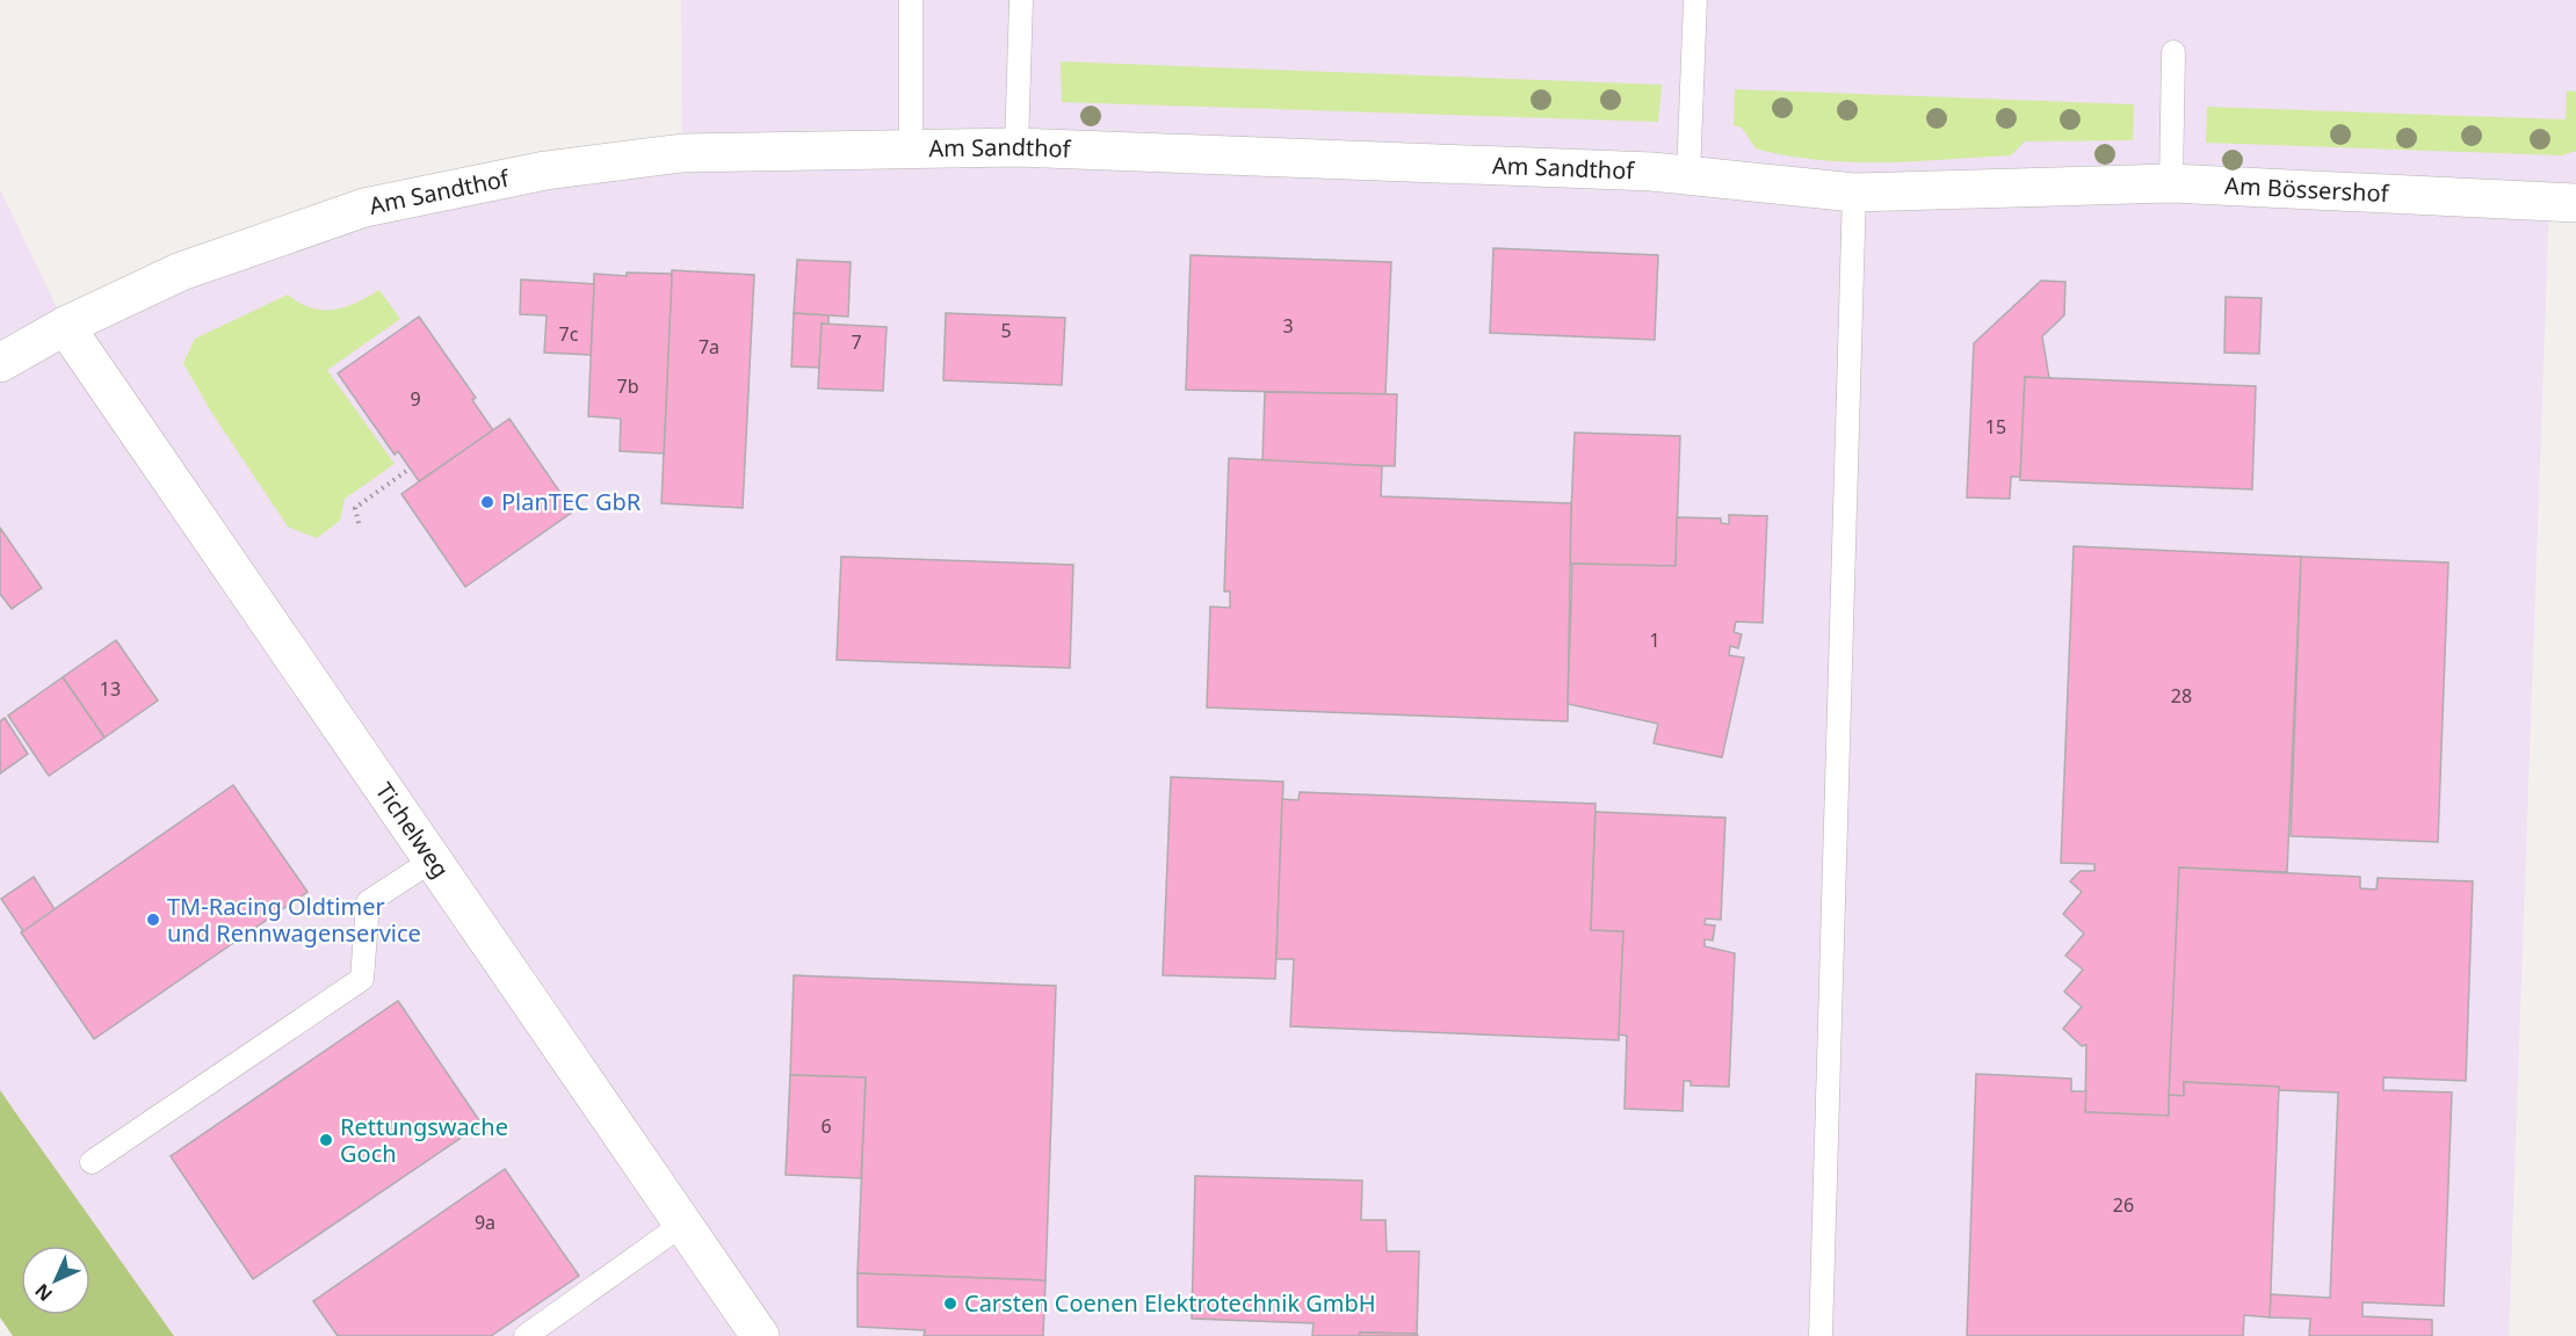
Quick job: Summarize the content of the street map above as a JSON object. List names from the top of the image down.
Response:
{
  "streets": {
    "street": ["Am Sandthof", "Am Bössershof", "Tichelweg"]
  },
  "crossings": [
    ["Am Sandthof", "Am Bössershof"],
    ["Am Sandthof", "Tichelweg"]
  ],
  "places": [
    "PlanTEC GbR",
    "TM-Racing Oldtimer und Rennwagenservice",
    "Rettungswache Goch",
    "Carsten Coenen Elektrotechnik GmbH"
  ],
  "house_numbers": [
    "3",
    "5",
    "7c",
    "7",
    "7a",
    "7b",
    "9",
    "15",
    "1",
    "13",
    "28",
    "6",
    "26",
    "9a"
  ],
  "north": "bottom left"
}
